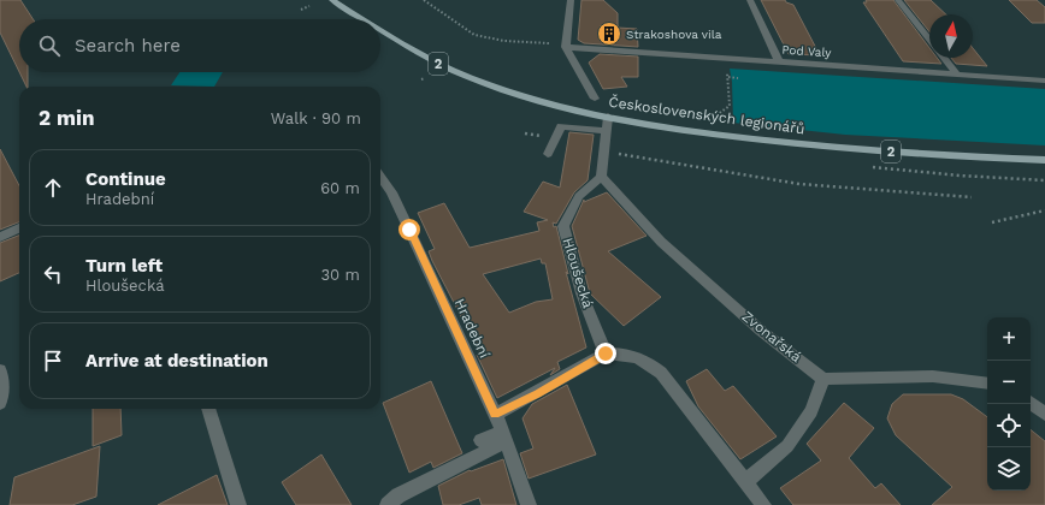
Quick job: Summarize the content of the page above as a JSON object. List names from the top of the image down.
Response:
{
  "streets": {
    "main road": ["2", "Československých legionářů"],
    "street": [
      "Pod Valy",
      "Hloušecká",
      "Hradební",
      "Zvonařská"
    ]
  },
  "crossings": [
    ["Hloušecká", "Zvonařská"]
  ],
  "places": {
    "building": ["Strakoshova vila"]
  },
  "north": "top",
  "page": {
    "search": "Search here",
    "heading": ["2 min", "Walk · 90 m"],
    "list": [
      ["Continue", "Hradební", "60 m"],
      ["Turn left", "Hloušecká", "30 m"],
      "Arrive at destination"
    ],
    "map_buttons": ["+", "−"]
  }
}
